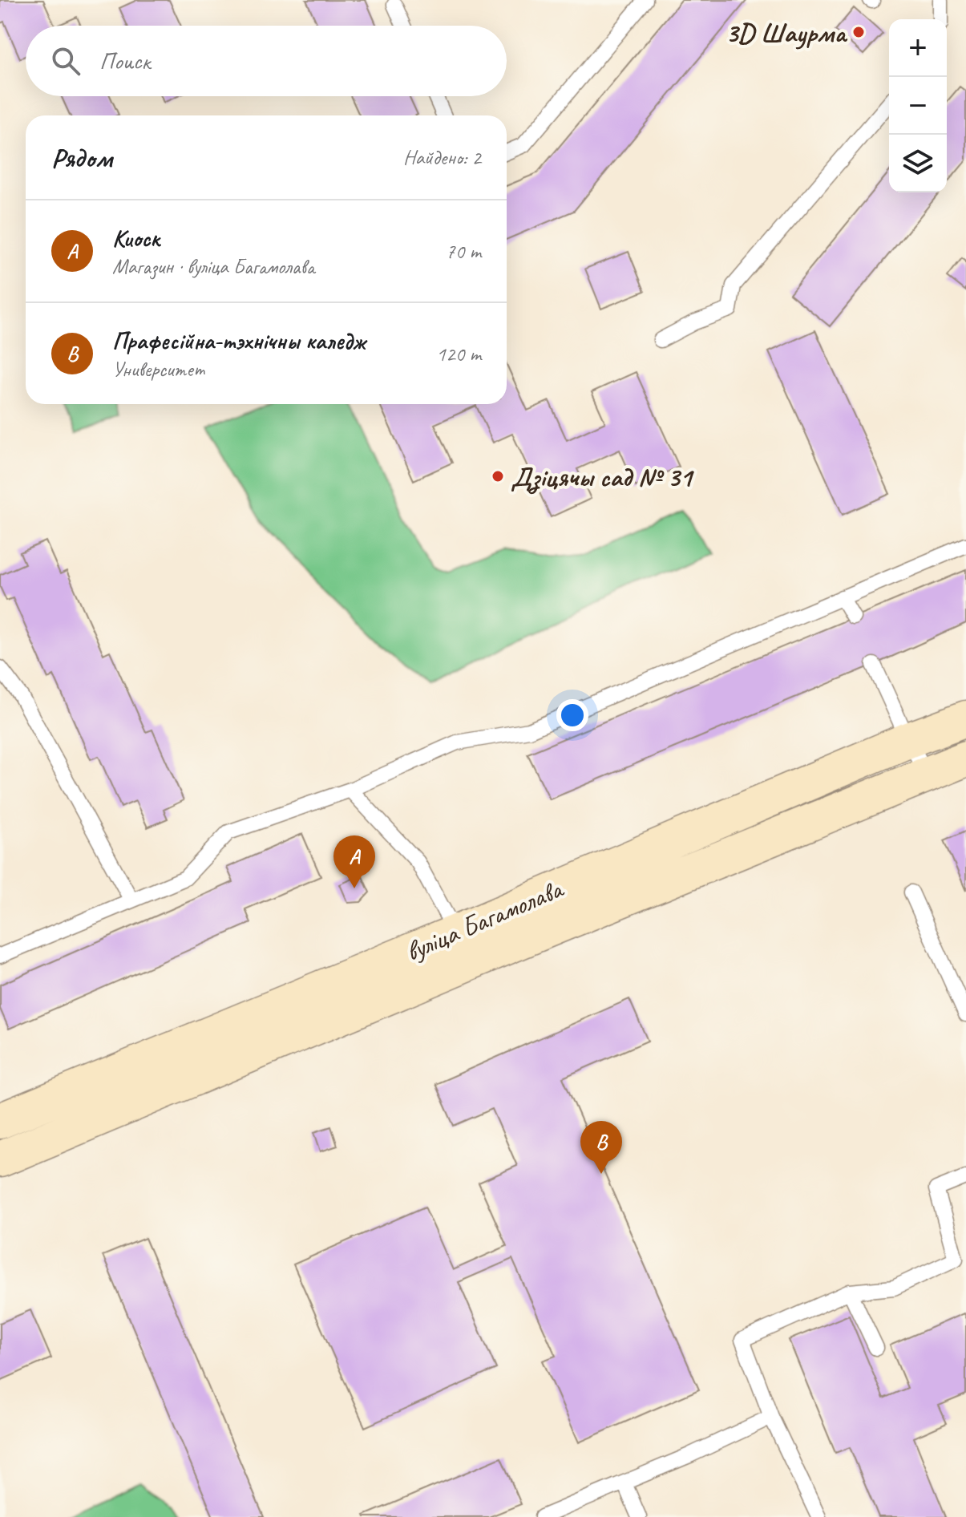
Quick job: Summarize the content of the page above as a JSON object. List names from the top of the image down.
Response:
{
  "streets": {
    "main road": ["вуліца Багамолава"]
  },
  "places": ["3D Шаурма", "Дзіцячы сад № 31"],
  "page": {
    "map_buttons": ["+", "−"],
    "search": "Поиск",
    "heading": ["Рядом", "Найдено: 2"],
    "list": [
      {
        "mark": "A",
        "name": "Киоск",
        "note": "Магазин · вуліца Багамолава",
        "value": "70 m"
      },
      {
        "mark": "B",
        "name": "Прафесійна-тэхнічны каледж",
        "note": "Университет",
        "value": "120 m"
      }
    ],
    "pins": ["A", "B"]
  }
}
